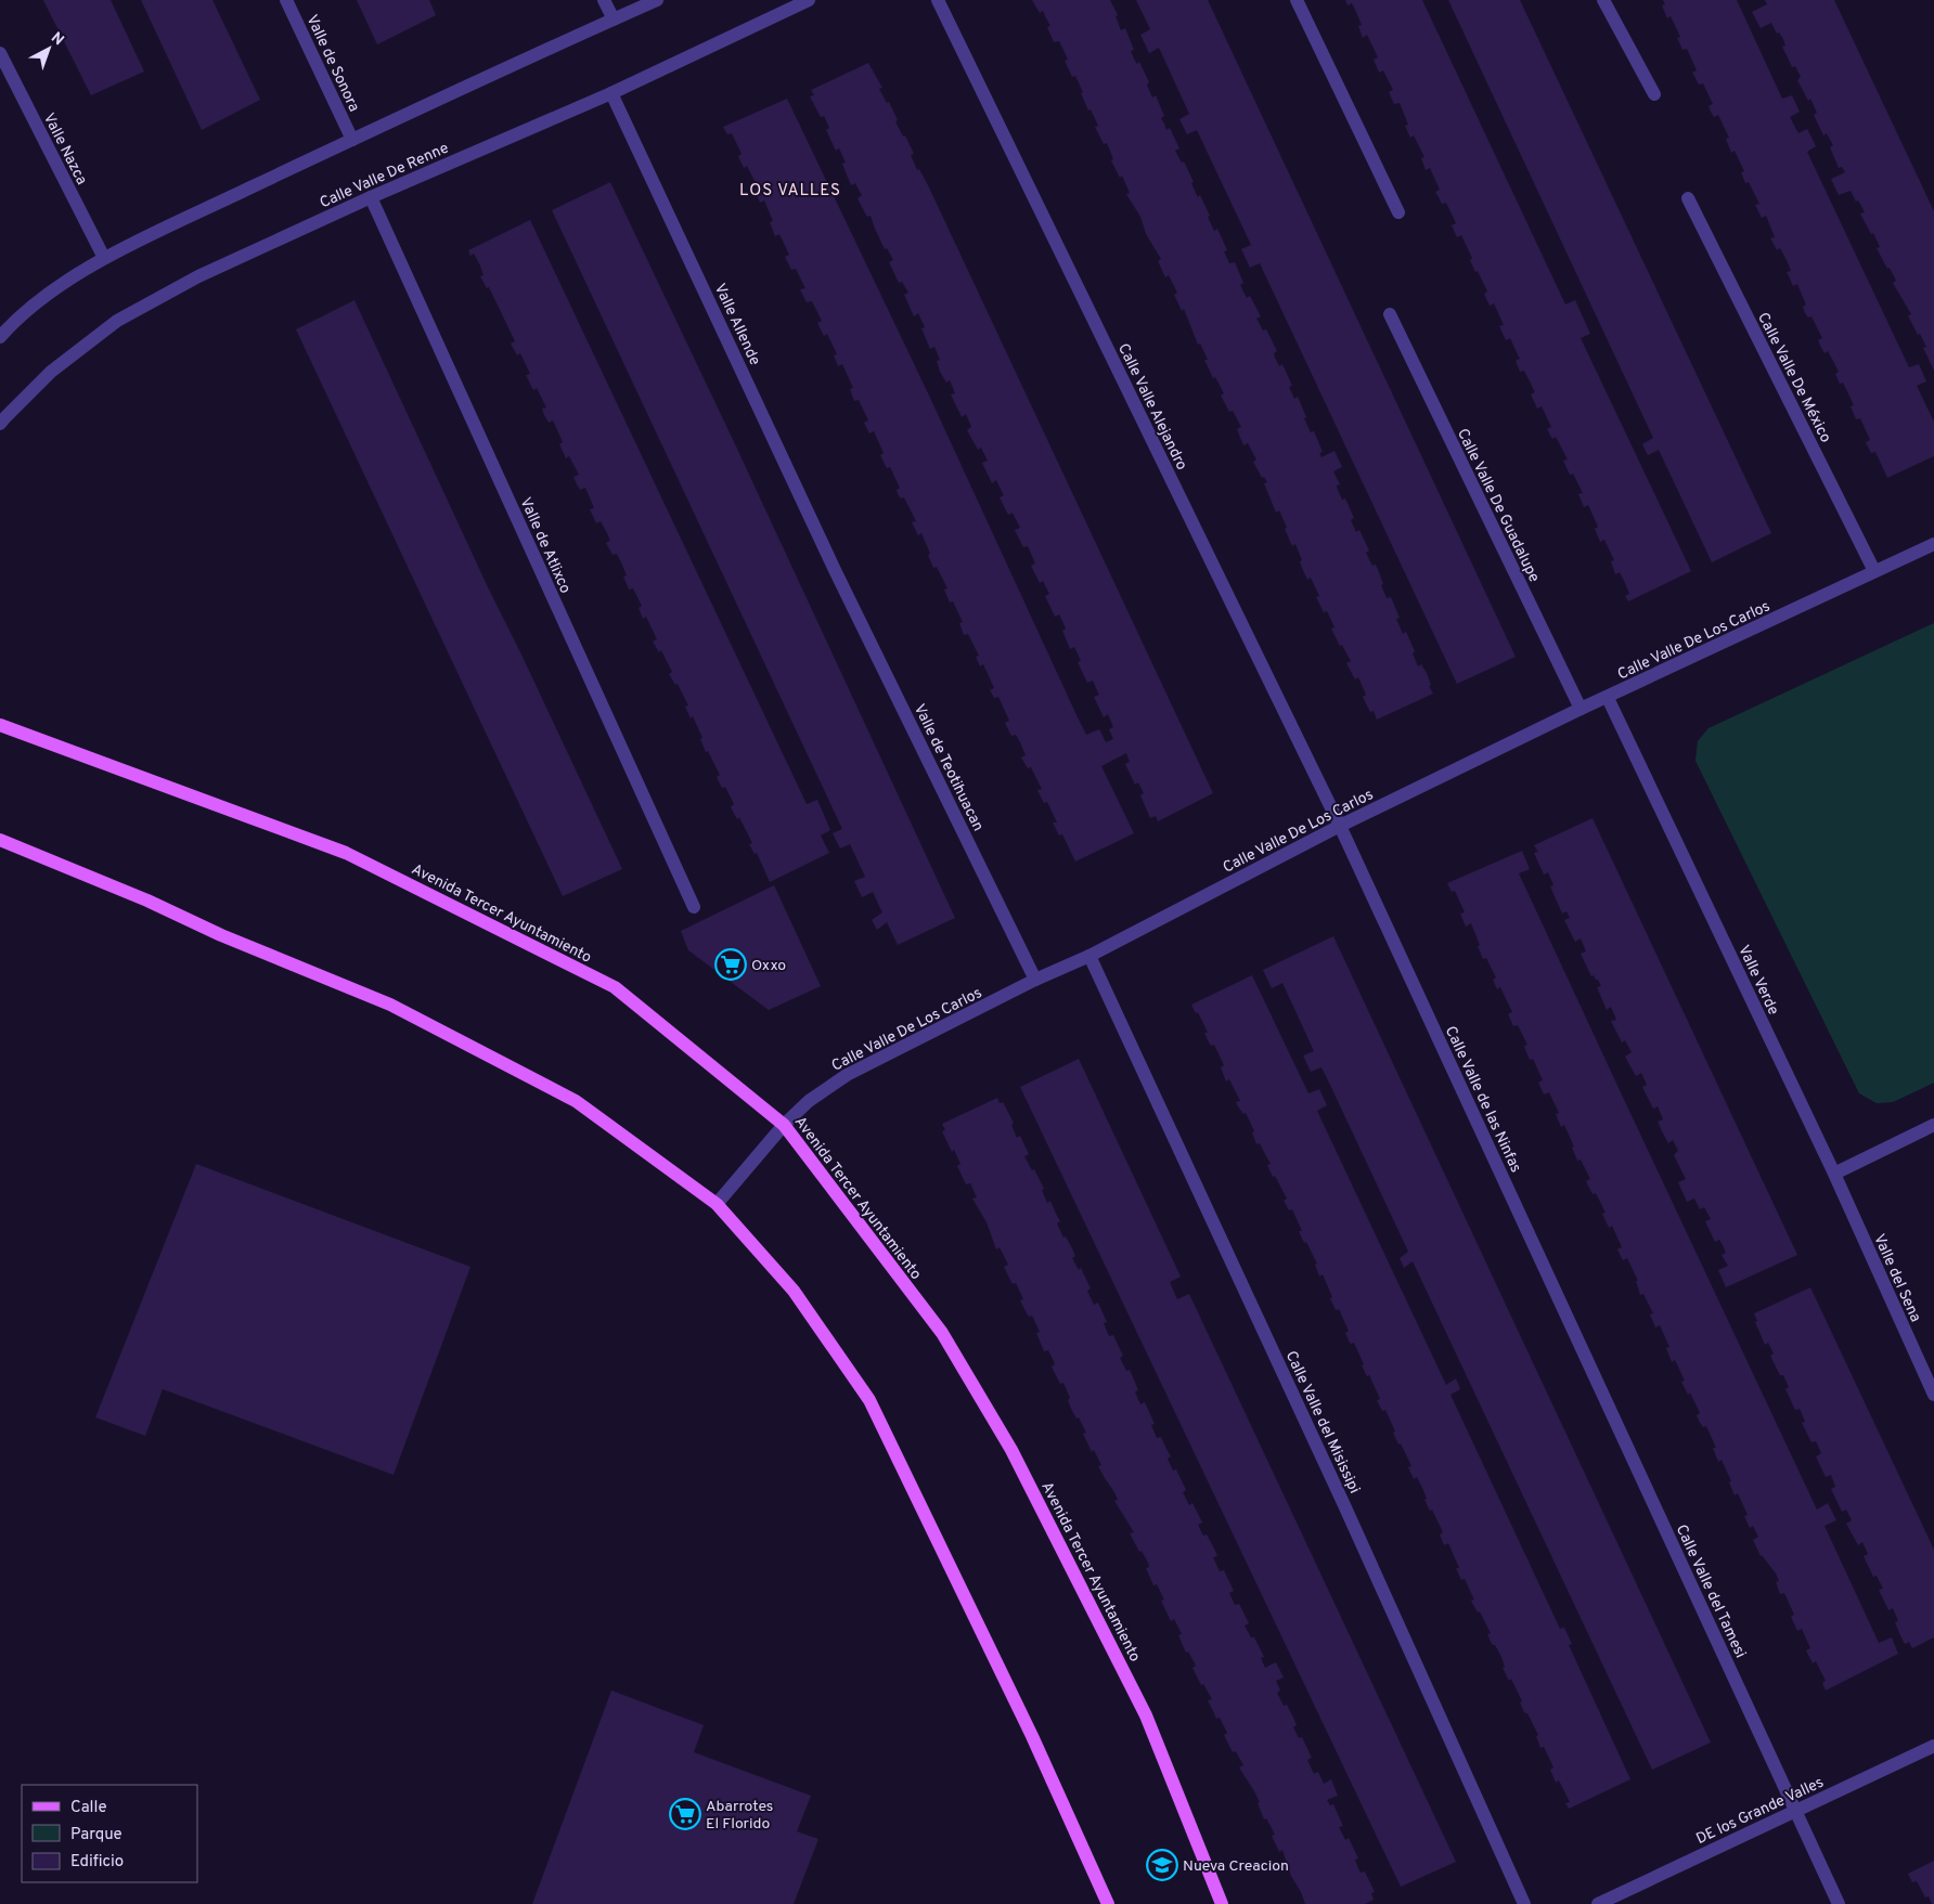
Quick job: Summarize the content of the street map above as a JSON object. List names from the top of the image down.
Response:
{
  "streets": {
    "main road": ["Avenida Tercer Ayuntamiento"],
    "street": [
      "Valle de Sonora",
      "Valle Nazca",
      "Calle Valle De Renne",
      "Valle Allende",
      "Calle Valle De México",
      "Calle Valle Alejandro",
      "Calle Valle De Guadalupe",
      "Valle de Atlixco",
      "Calle Valle De Los Carlos",
      "Valle de Teotihuacan",
      "Valle Verde",
      "Calle Valle de las Ninfas",
      "Valle del Sena",
      "Calle Valle del Misissipi",
      "Calle Valle del Tamesi",
      "DE los Grande Valles"
    ]
  },
  "crossings": [
    ["Calle Valle De Renne", "Valle Allende"],
    ["Calle Valle De Renne", "Valle de Atlixco"],
    ["Valle Allende", "Valle de Teotihuacan"],
    ["Calle Valle De México", "Calle Valle De Los Carlos"],
    ["Calle Valle Alejandro", "Calle Valle De Los Carlos"],
    ["Calle Valle Alejandro", "Calle Valle de las Ninfas"],
    ["Calle Valle De Guadalupe", "Calle Valle De Los Carlos"],
    ["Calle Valle De Los Carlos", "Valle de Teotihuacan"],
    ["Calle Valle De Los Carlos", "Avenida Tercer Ayuntamiento"],
    ["Calle Valle De Los Carlos", "Valle Verde"],
    ["Calle Valle De Los Carlos", "Calle Valle de las Ninfas"],
    ["Calle Valle De Los Carlos", "Calle Valle del Misissipi"],
    ["Valle Verde", "Valle del Sena"],
    ["Calle Valle de las Ninfas", "Calle Valle del Tamesi"],
    ["Calle Valle del Tamesi", "DE los Grande Valles"]
  ],
  "districts": ["LOS VALLES"],
  "places": {
    "supermarket": ["Oxxo", "Abarrotes El Florido"],
    "school or university": ["Nueva Creacion"]
  },
  "legend": ["Calle", "Parque", "Edificio"],
  "north": "top right"
}
